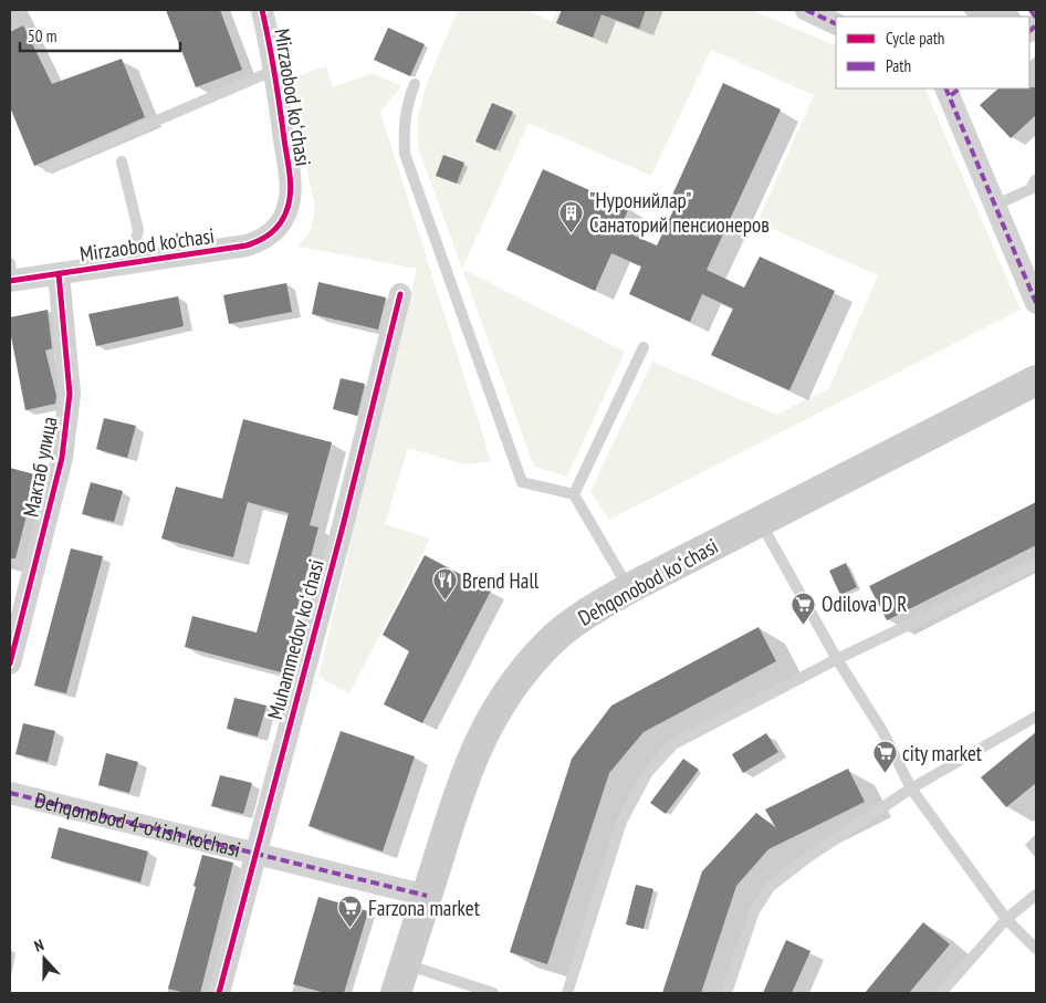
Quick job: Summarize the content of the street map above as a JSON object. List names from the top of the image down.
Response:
{
  "streets": {
    "main road": ["Dehqonobod koʻchasi"],
    "street": [
      "Mirzaobod koʻchasi",
      "Mirzaobod ko'chasi",
      "Мактаб улица",
      "Muhammedov koʻchasi",
      "Dehqonobod 4-o'tish ko'chasi"
    ]
  },
  "crossings": [
    ["Mirzaobod koʻchasi", "Mirzaobod ko'chasi"],
    ["Mirzaobod ko'chasi", "Мактаб улица"],
    ["Dehqonobod koʻchasi", "Dehqonobod 4-o'tish ko'chasi"],
    ["Muhammedov koʻchasi", "Dehqonobod 4-o'tish ko'chasi"]
  ],
  "places": {
    "building": ["\"Нуронийлар\" Санаторий пенсионеров"],
    "restaurant": ["Brend Hall"],
    "supermarket": ["Odilova D R", "city market", "Farzona market"]
  },
  "legend": ["Cycle path", "Path"],
  "scale_bar": "50 m",
  "north": "top"
}
